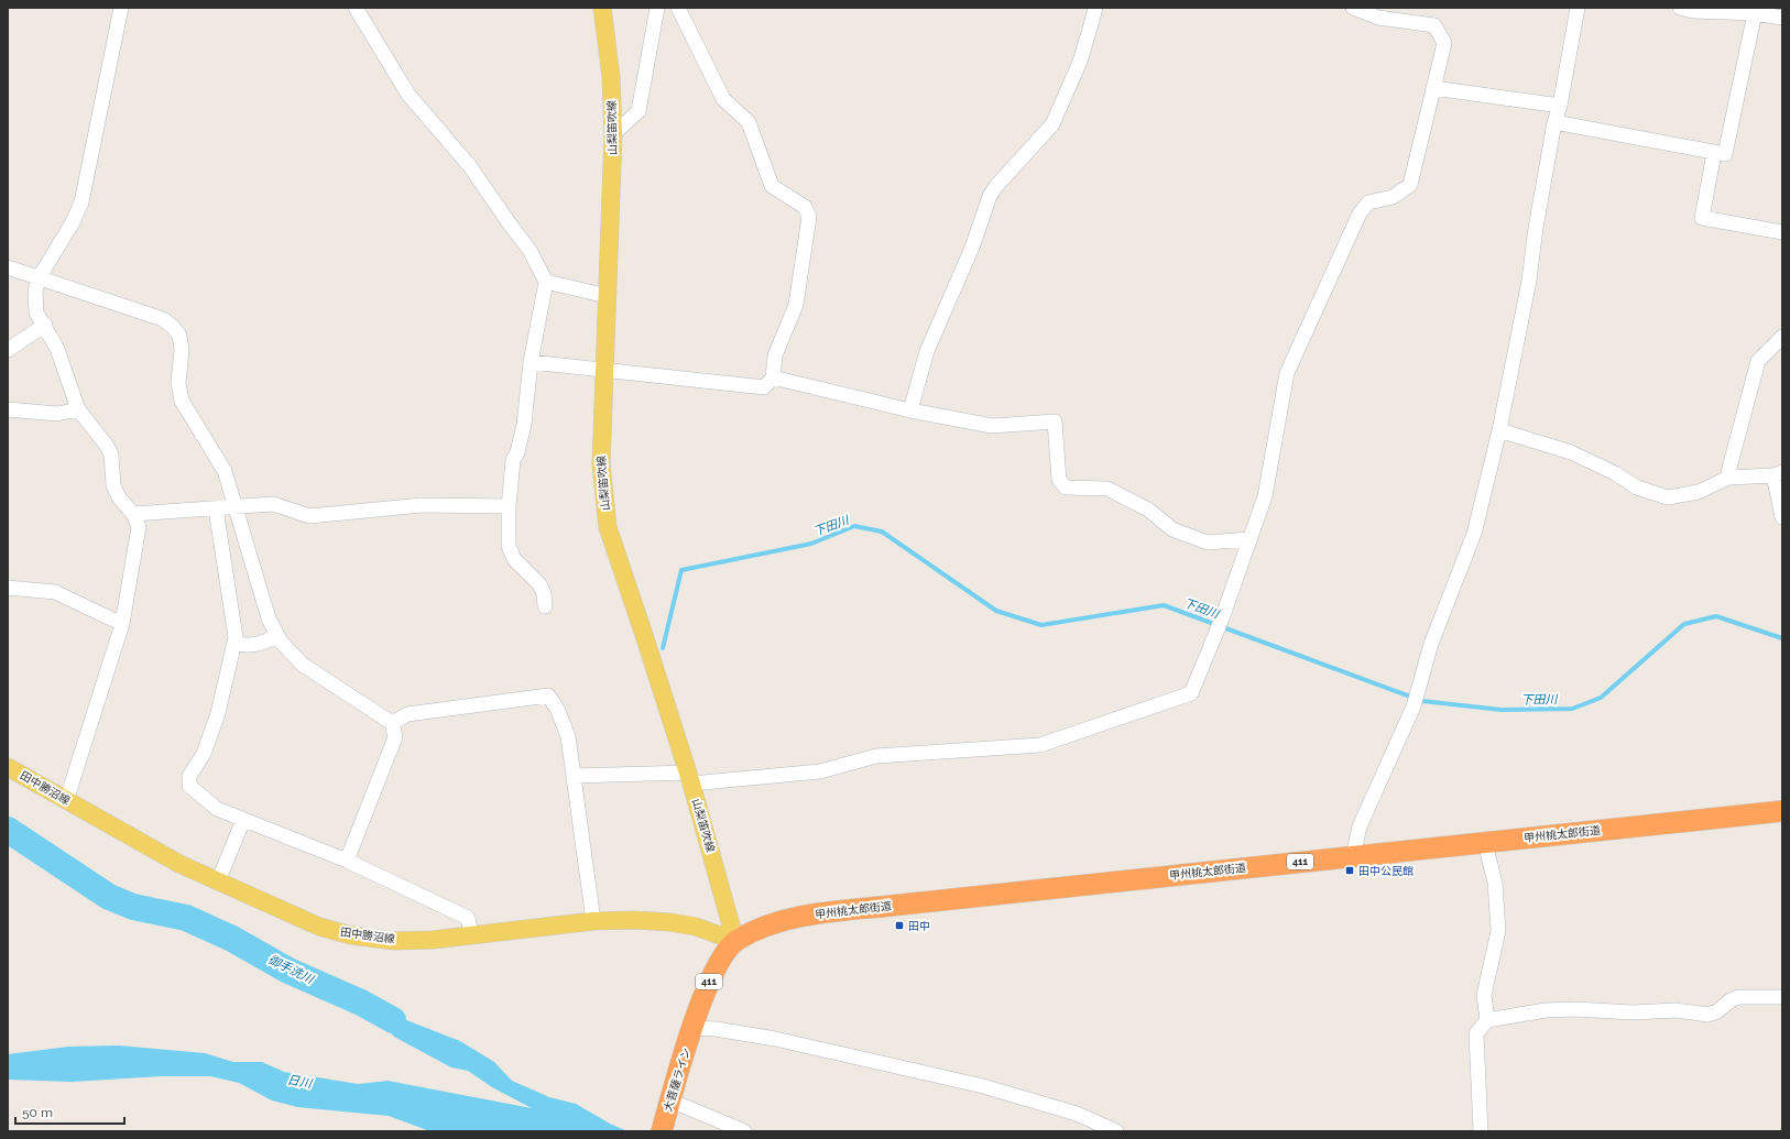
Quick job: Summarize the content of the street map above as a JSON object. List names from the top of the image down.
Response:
{
  "streets": {
    "highway": ["甲州桃太郎街道", "411", "大菩薩ライン"],
    "main road": ["山梨笛吹線", "田中勝沼線"]
  },
  "crossings": [
    ["山梨笛吹線", "田中勝沼線"],
    ["山梨笛吹線", "甲州桃太郎街道"],
    ["田中勝沼線", "甲州桃太郎街道"],
    ["甲州桃太郎街道", "大菩薩ライン"]
  ],
  "water": ["下田川", "御手洗川", "日川"],
  "places": {
    "transit": ["田中公民館", "田中"]
  },
  "scale_bar": "50 m"
}
